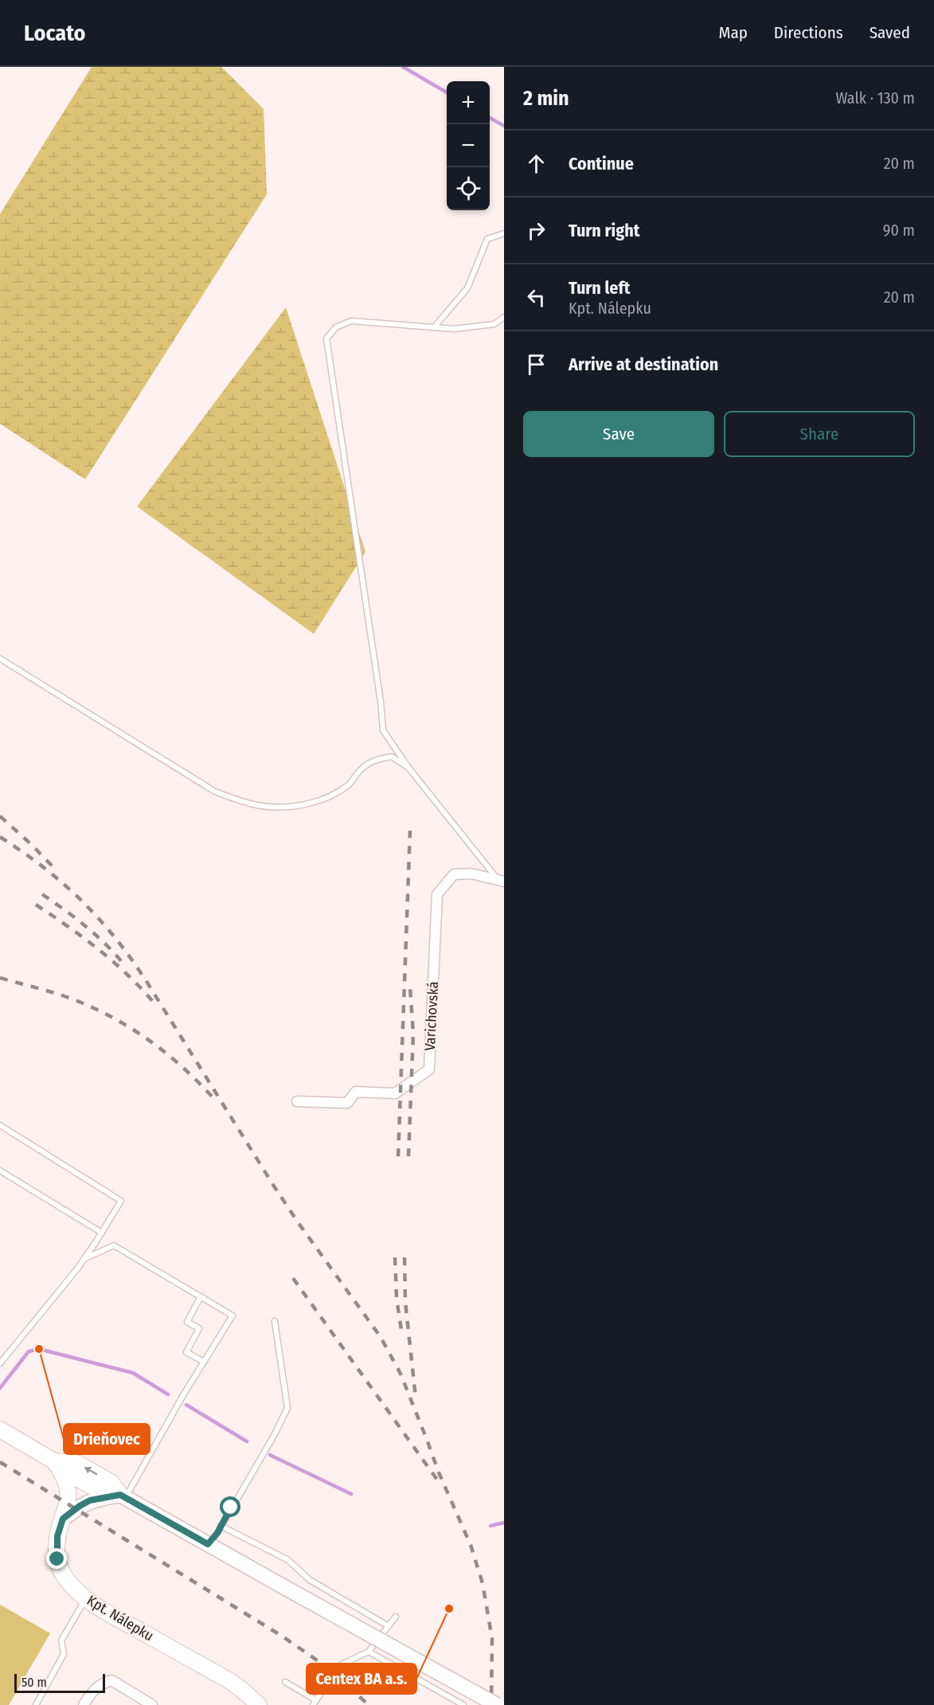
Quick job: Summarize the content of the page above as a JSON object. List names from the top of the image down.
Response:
{
  "streets": {
    "main road": ["Kpt. Nálepku"],
    "street": ["Varichovská"]
  },
  "places": ["Drieňovec", "Centex BA a.s."],
  "scale_bar": "50 m",
  "page": {
    "header": "Locato",
    "nav": ["Map", "Directions", "Saved"],
    "heading": ["2 min", "Walk · 130 m"],
    "map_buttons": ["+", "−"],
    "list": [
      ["Continue", "20 m"],
      ["Turn right", "90 m"],
      ["Turn left", "Kpt. Nálepku", "20 m"],
      "Arrive at destination"
    ],
    "buttons": ["Save", "Share"],
    "scale": "50 m"
  }
}
